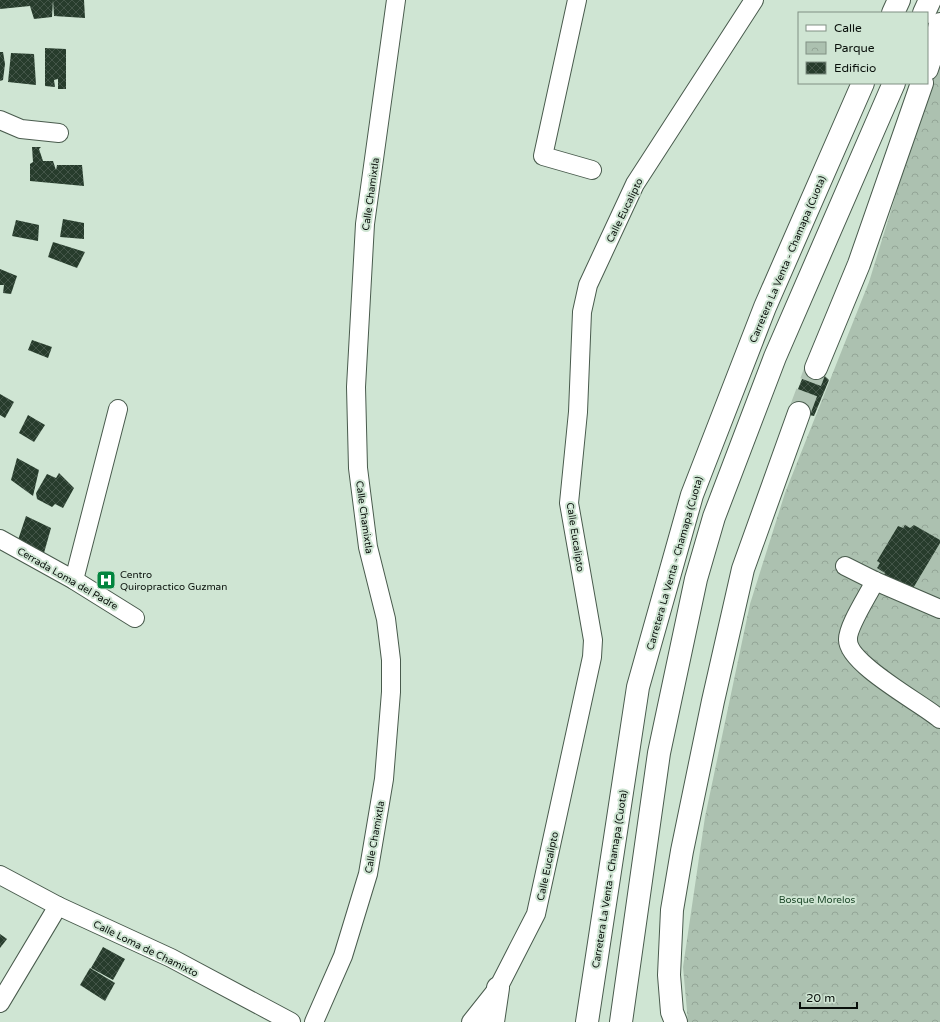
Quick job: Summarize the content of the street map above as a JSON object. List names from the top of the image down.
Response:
{
  "streets": {
    "highway": ["Carretera La Venta - Chamapa (Cuota)"],
    "street": [
      "Calle Chamixtla",
      "Calle Eucalipto",
      "Cerrada Loma del Padre",
      "Calle Loma de Chamixto"
    ]
  },
  "parks": ["Bosque Morelos"],
  "places": {
    "hospital": ["Centro Quiropractico Guzman"]
  },
  "legend": ["Calle", "Parque", "Edificio"],
  "scale_bar": "20 m"
}
